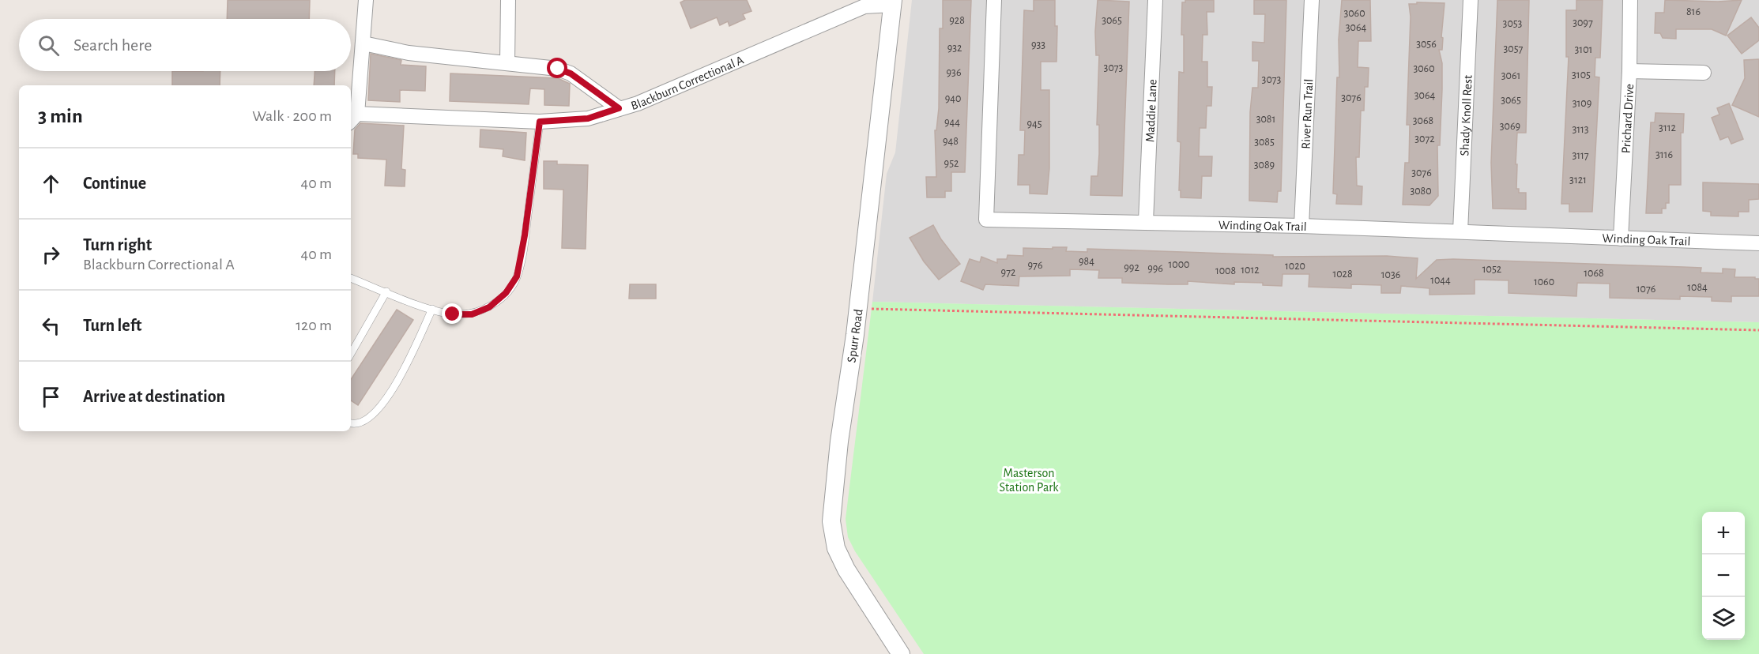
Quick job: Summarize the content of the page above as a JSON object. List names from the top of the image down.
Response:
{
  "streets": {
    "street": [
      "Blackburn Correctional A",
      "Maddie Lane",
      "River Run Trail",
      "Shady Knoll Rest",
      "Prichard Drive",
      "Winding Oak Trail",
      "Spurr Road"
    ]
  },
  "crossings": [
    ["Blackburn Correctional A", "Spurr Road"],
    ["Maddie Lane", "Winding Oak Trail"],
    ["River Run Trail", "Winding Oak Trail"],
    ["Shady Knoll Rest", "Winding Oak Trail"],
    ["Prichard Drive", "Winding Oak Trail"]
  ],
  "parks": ["Masterson Station Park"],
  "house_numbers": [
    "816",
    "3060",
    "928",
    "3065",
    "3097",
    "3053",
    "3064",
    "3056",
    "933",
    "932",
    "3057",
    "3101",
    "3073",
    "3060",
    "936",
    "3105",
    "3061",
    "3073",
    "3064",
    "3076",
    "940",
    "3065",
    "3109",
    "3081",
    "3068",
    "944",
    "945",
    "3069",
    "3112",
    "3113",
    "3072",
    "948",
    "3085",
    "3116",
    "3117",
    "952",
    "3089",
    "3076",
    "3121",
    "3080",
    "984",
    "1000",
    "976",
    "1020",
    "992",
    "996",
    "1052",
    "1012",
    "1008",
    "972",
    "1068",
    "1028",
    "1036",
    "1044",
    "1060",
    "1084",
    "1076"
  ],
  "page": {
    "search": "Search here",
    "heading": ["3 min", "Walk · 200 m"],
    "list": [
      ["Continue", "40 m"],
      ["Turn right", "Blackburn Correctional A", "40 m"],
      ["Turn left", "120 m"],
      "Arrive at destination"
    ],
    "map_buttons": ["+", "−"]
  }
}
